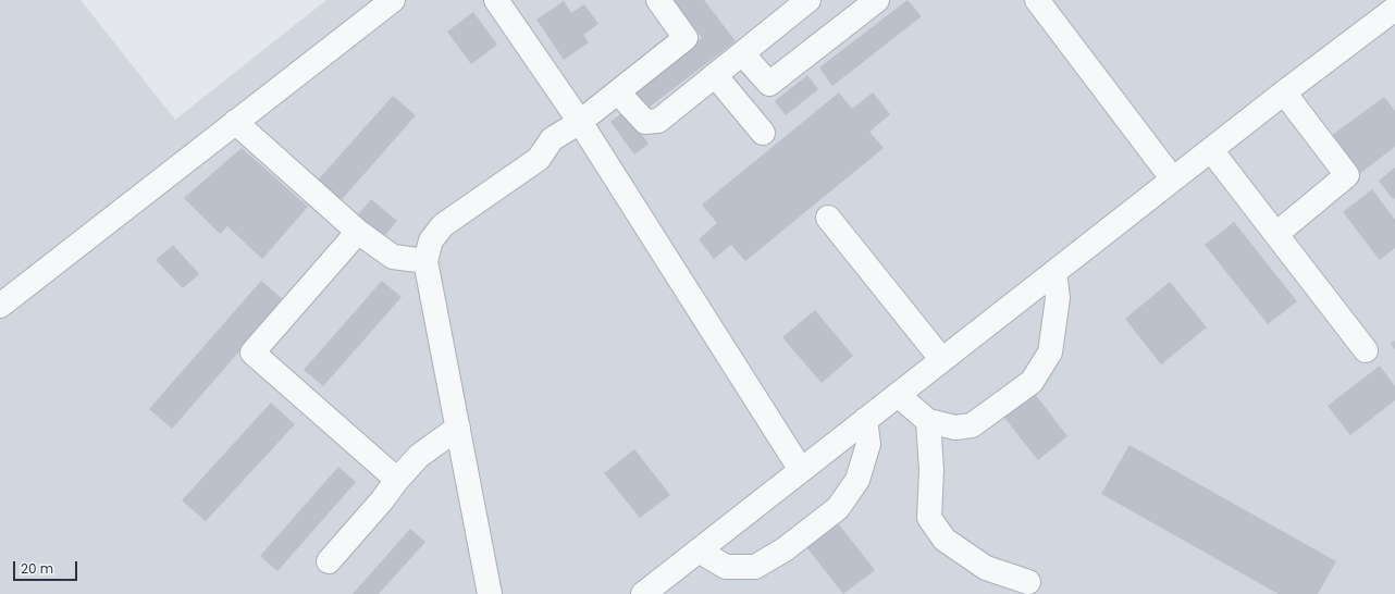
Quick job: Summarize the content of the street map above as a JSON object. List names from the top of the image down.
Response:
{
  "scale_bar": "20 m"
}
